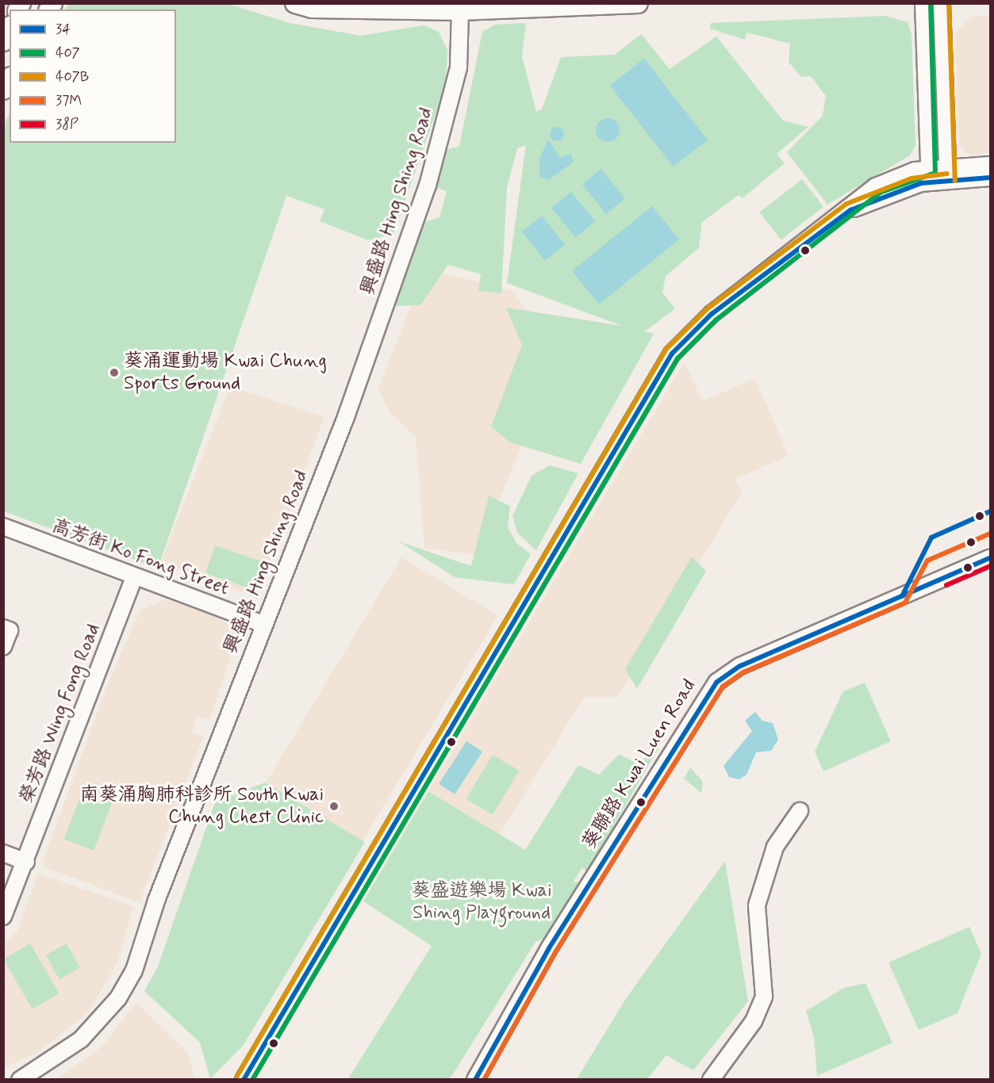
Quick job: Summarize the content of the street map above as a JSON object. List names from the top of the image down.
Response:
{
  "streets": {
    "street": [
      "興盛路 Hing Shing Road",
      "高芳街 Ko Fong Street",
      "榮芳路 Wing Fong Road",
      "葵聯路 Kwai Luen Road"
    ]
  },
  "crossings": [
    ["興盛路 Hing Shing Road", "高芳街 Ko Fong Street"],
    ["高芳街 Ko Fong Street", "榮芳路 Wing Fong Road"]
  ],
  "parks": ["葵盛遊樂場 Kwai Shing Playground"],
  "places": ["葵涌運動場 Kwai Chung Sports Ground", "南葵涌胸肺科診所 South Kwai Chung Chest Clinic"],
  "lines": [
    "transit line 407",
    "transit line 407B",
    "transit line 34",
    "transit line 37M",
    "transit line 38P"
  ],
  "legend": [
    "34",
    "407",
    "407B",
    "37M",
    "38P"
  ]
}
